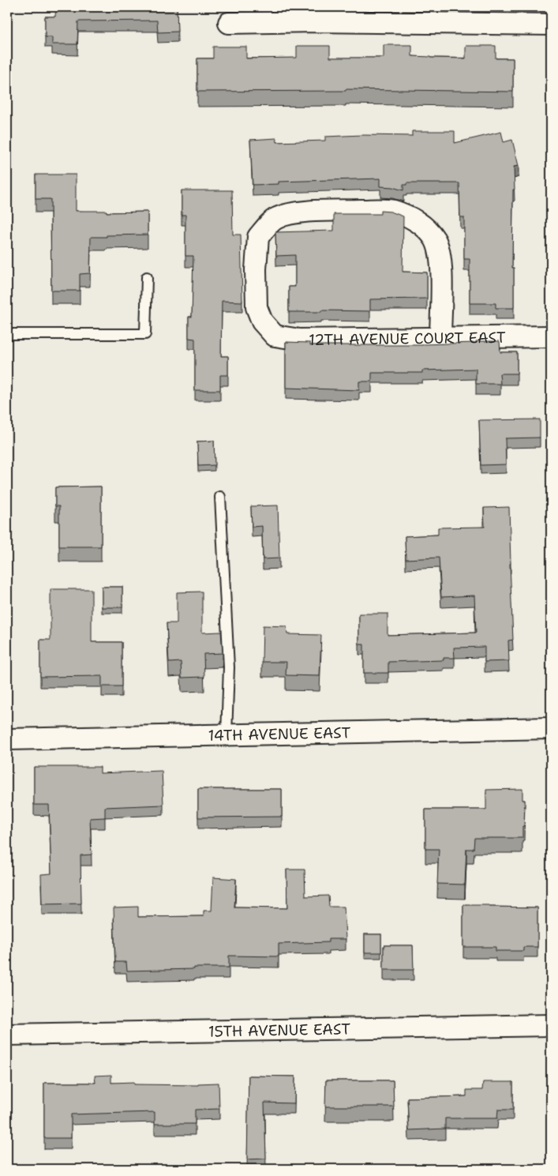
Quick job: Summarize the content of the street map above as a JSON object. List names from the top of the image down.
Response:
{
  "streets": {
    "street": ["12TH AVENUE COURT EAST", "14TH AVENUE EAST", "15TH AVENUE EAST"]
  }
}
